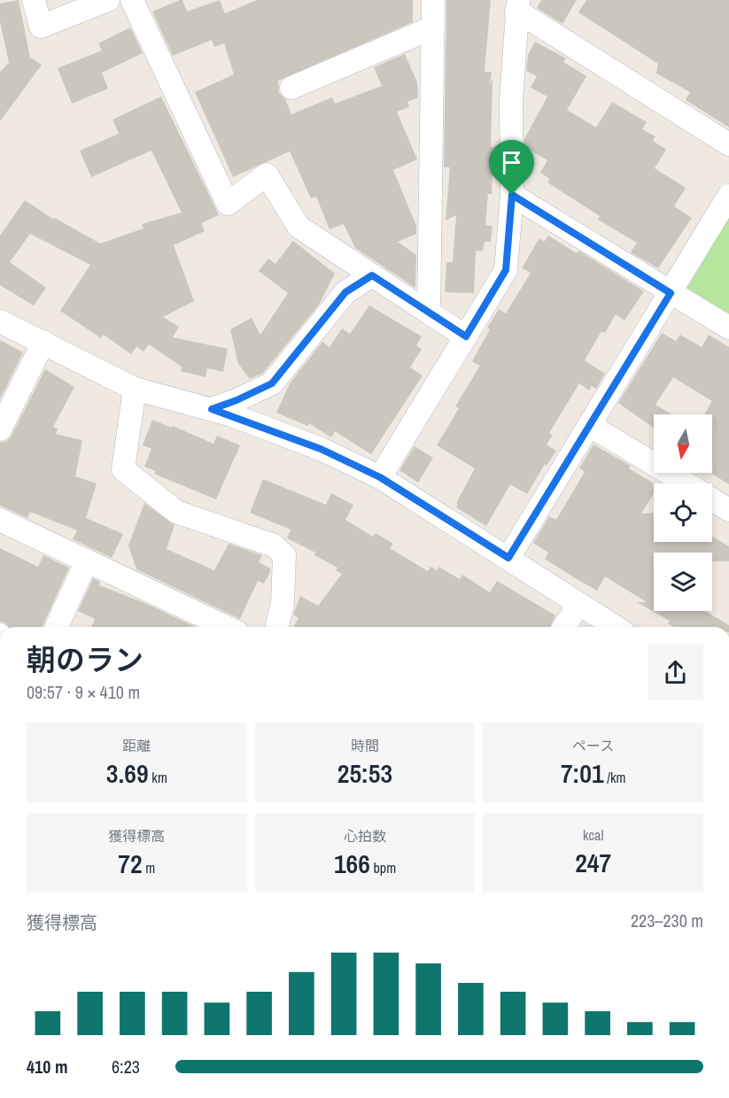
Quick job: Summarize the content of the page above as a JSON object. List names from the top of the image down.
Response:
{
  "north": "bottom",
  "page": {
    "heading": ["朝のラン", "09:57 · 9 × 410 m"],
    "stats": [
      ["距離", "3.69 km"],
      ["時間", "25:53"],
      ["ペース", "7:01 /km"],
      ["獲得標高", "72 m"],
      ["心拍数", "166 bpm"],
      ["kcal", "247"]
    ],
    "chart": ["獲得標高", "223–230 m"],
    "list": [
      {
        "name": "410 m",
        "note": "6:23"
      }
    ]
  }
}
